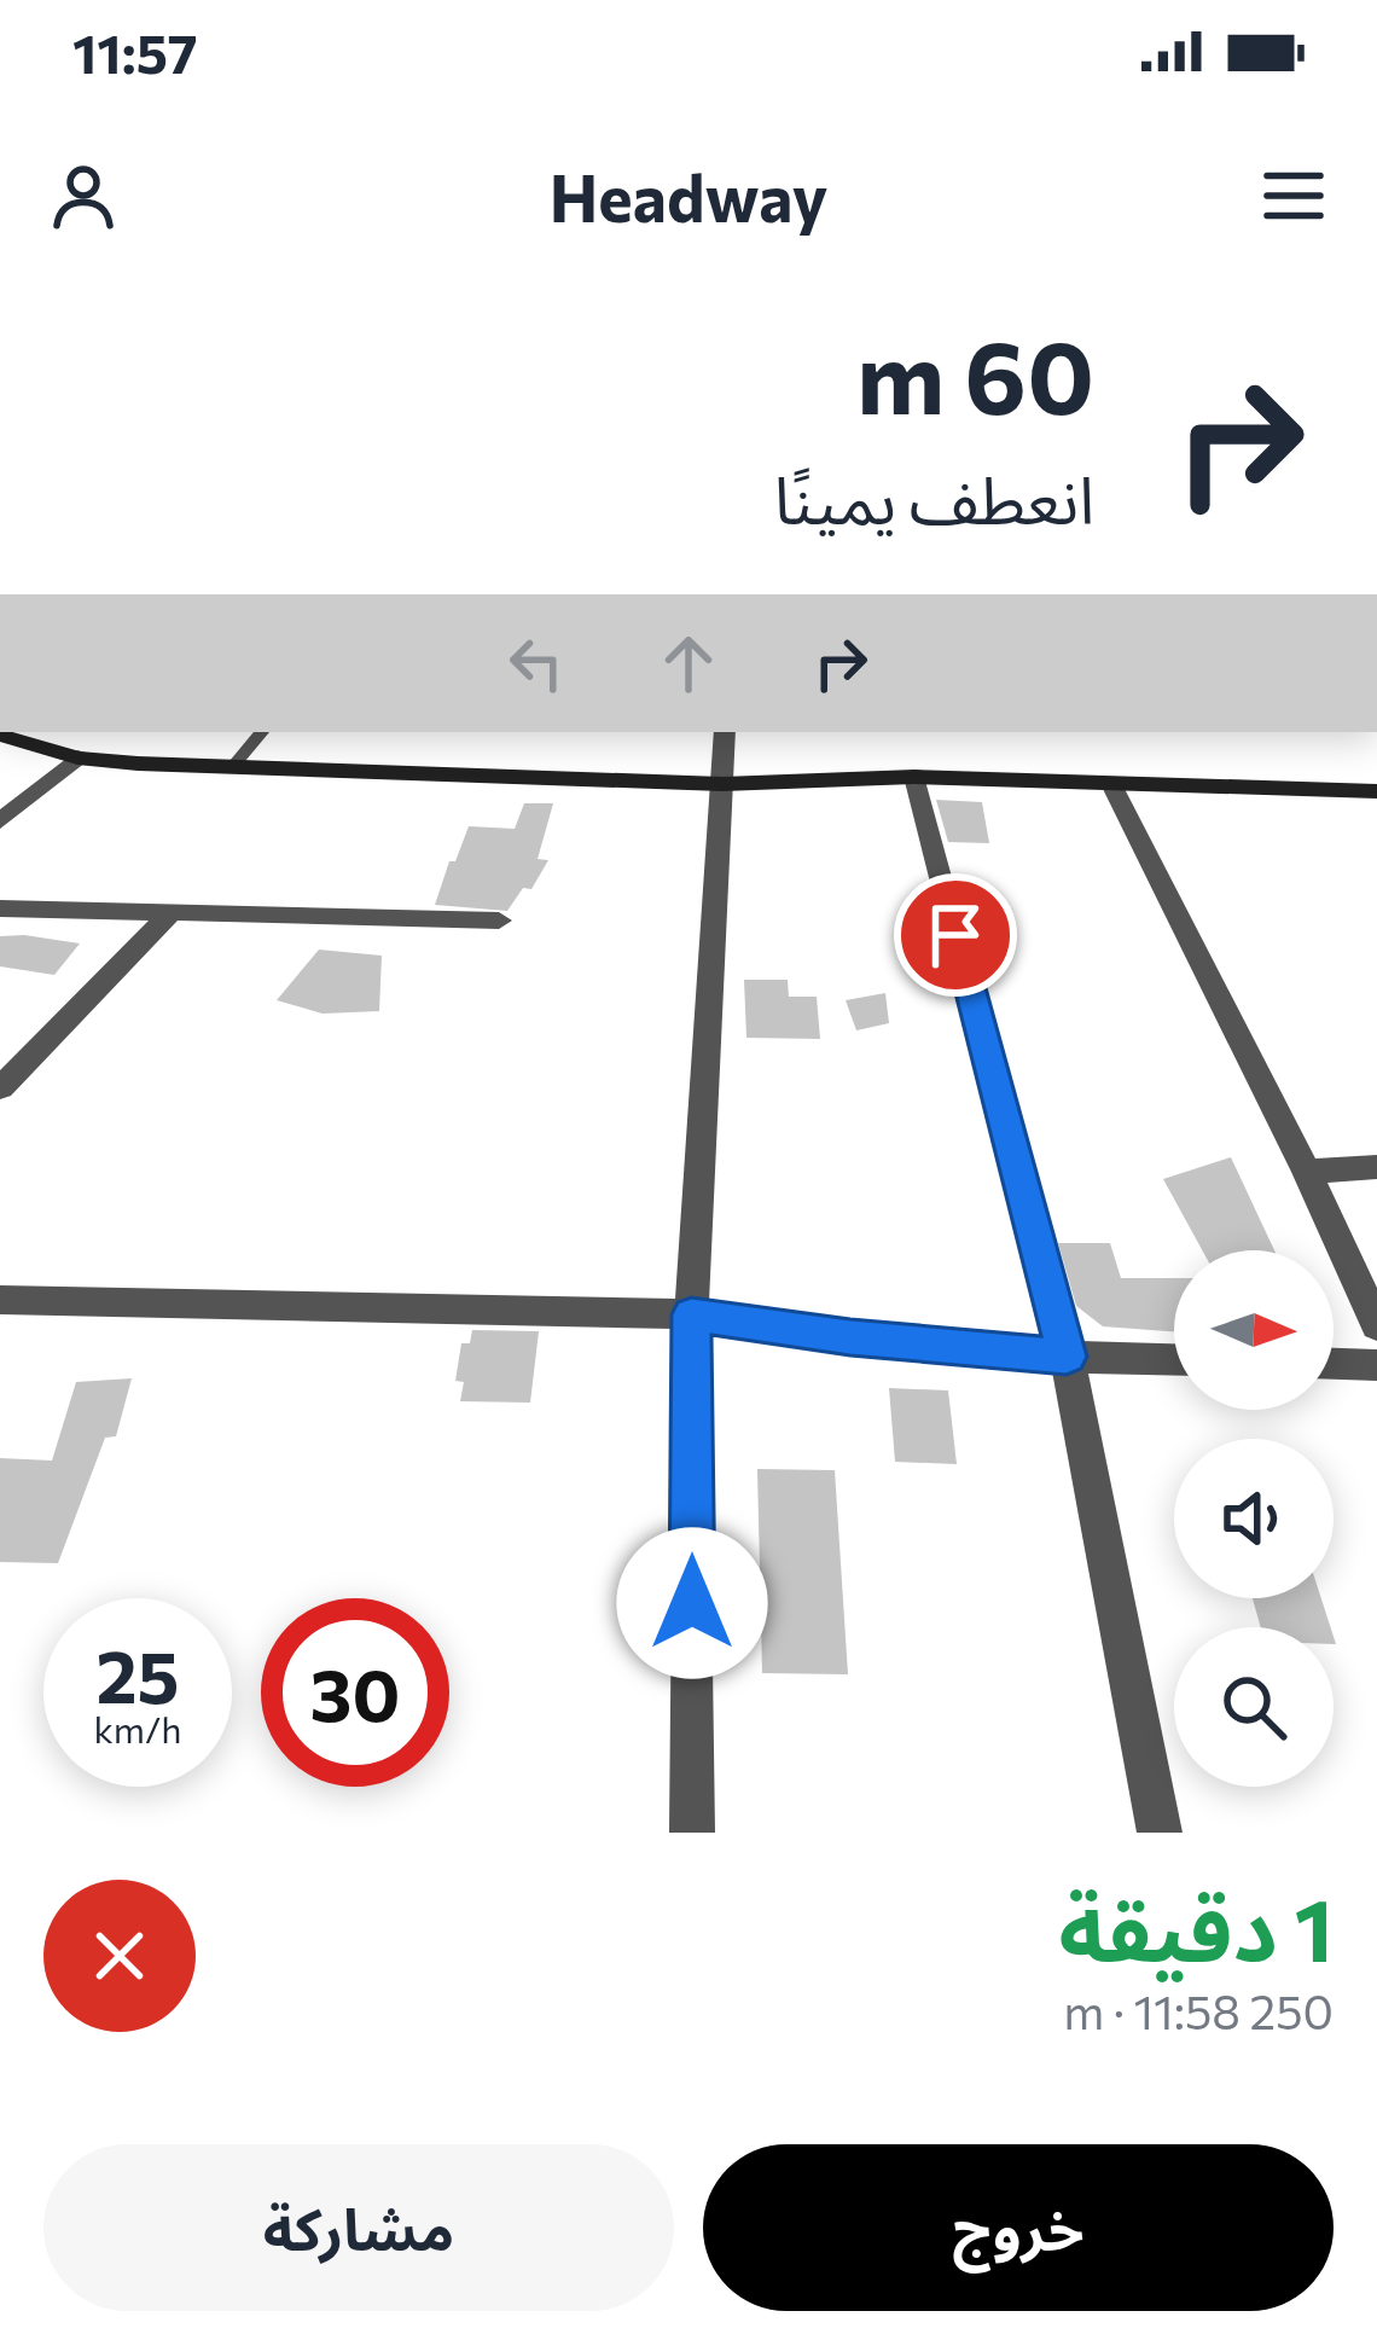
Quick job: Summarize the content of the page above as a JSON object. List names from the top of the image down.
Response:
{
  "north": "right",
  "page": {
    "status": "11:57",
    "header": "Headway",
    "turn": ["60 m", "انعطف يمينًا"],
    "speed": "25 km/h",
    "limit": "30",
    "heading": ["1 دقيقة", "250 m · 11:58"],
    "buttons": ["خروج", "مشاركة"]
  }
}
